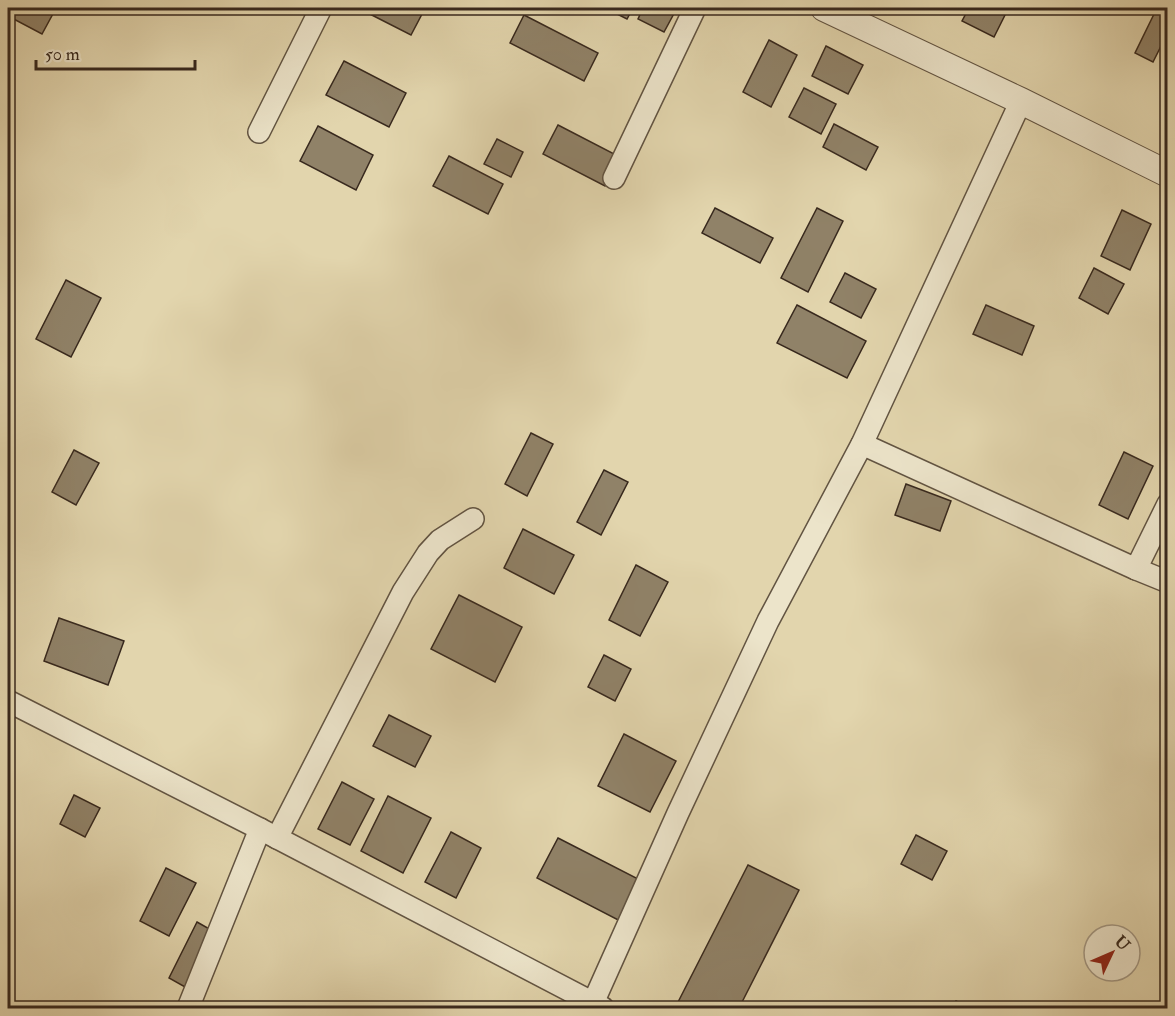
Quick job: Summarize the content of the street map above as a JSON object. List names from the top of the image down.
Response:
{
  "scale_bar": "50 m",
  "north": "top right"
}
